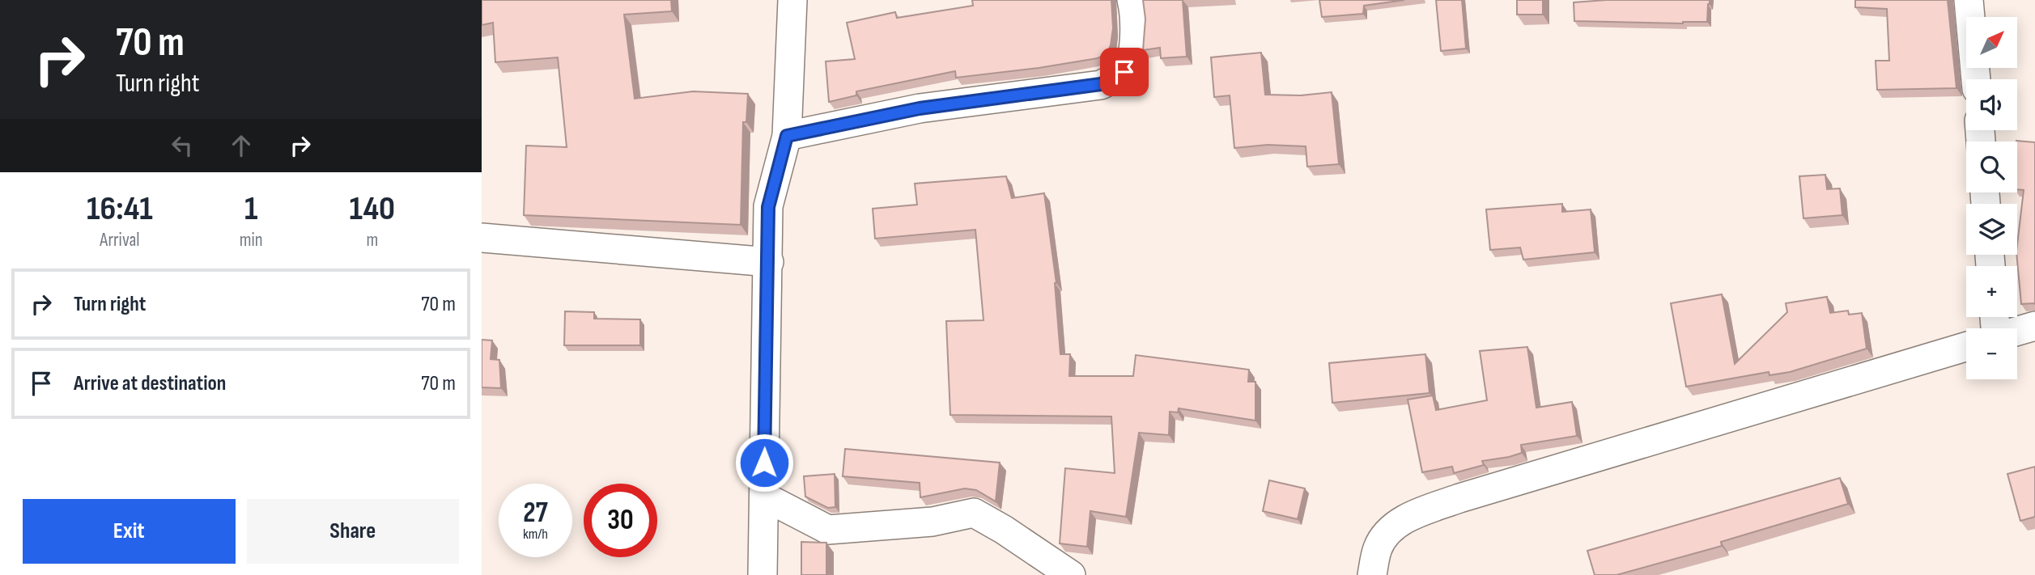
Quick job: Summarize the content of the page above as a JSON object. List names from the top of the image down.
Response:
{
  "north": "top right",
  "page": {
    "turn": ["70 m", "Turn right"],
    "map_buttons": ["+", "−"],
    "eta": [
      "16:41",
      "Arrival",
      "1",
      "min",
      "140",
      "m"
    ],
    "list": [
      {
        "name": "Turn right",
        "value": "70 m"
      },
      {
        "name": "Arrive at destination",
        "value": "70 m"
      }
    ],
    "speed": "27 km/h",
    "limit": "30",
    "buttons": ["Exit", "Share"]
  }
}
